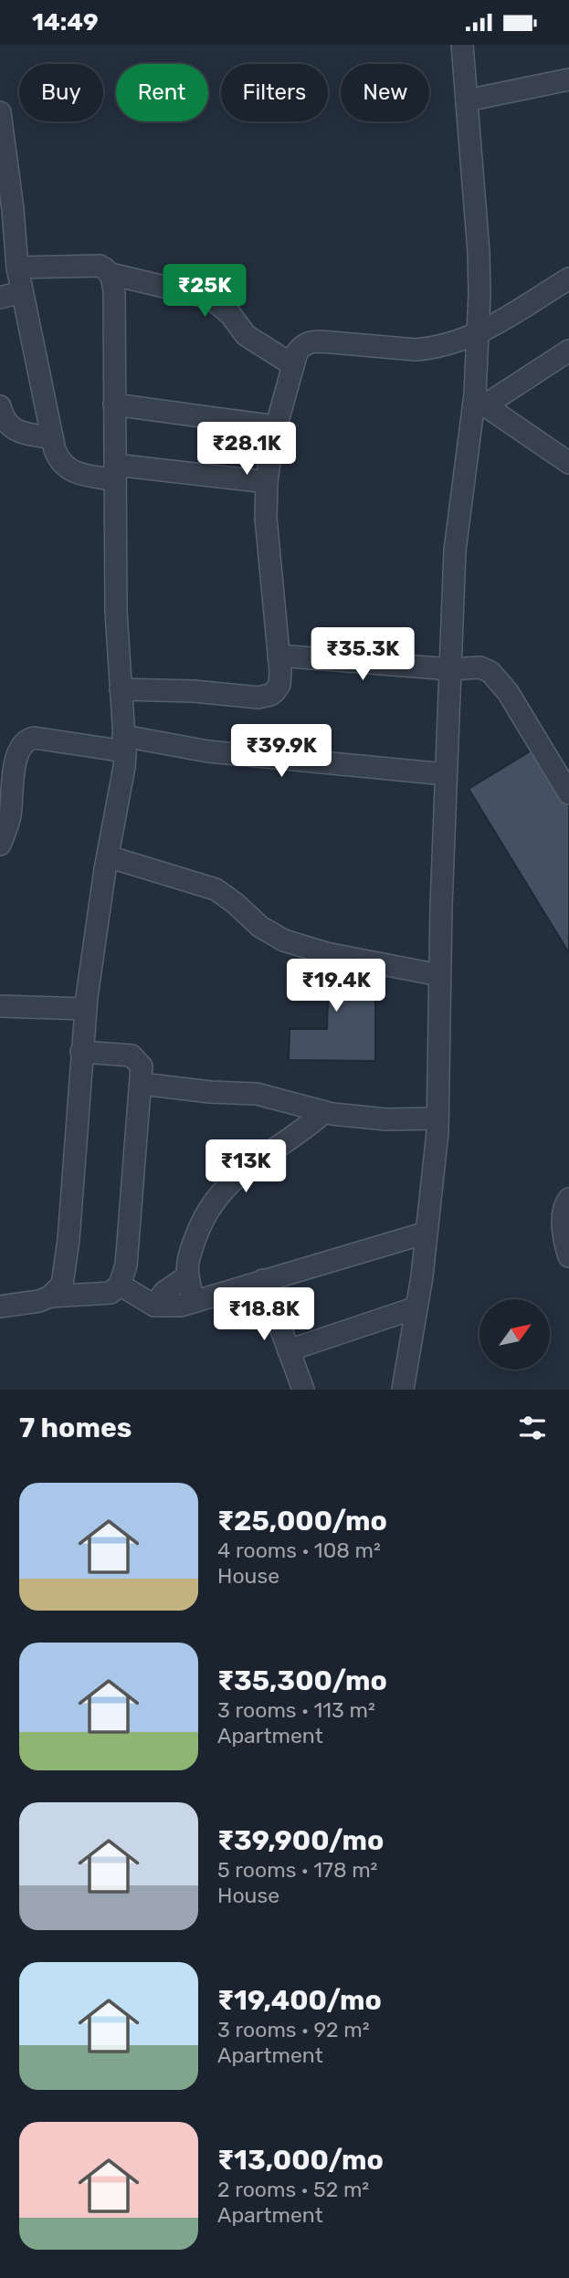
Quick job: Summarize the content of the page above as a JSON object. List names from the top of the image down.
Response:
{
  "north": "top right",
  "page": {
    "status": "14:49",
    "chip": [
      "Buy",
      "Rent",
      "Filters",
      "New"
    ],
    "price": [
      "₹25K",
      "₹28.1K",
      "₹35.3K",
      "₹39.9K",
      "₹19.4K",
      "₹13K",
      "₹18.8K"
    ],
    "heading": "7 homes",
    "list": [
      {
        "name": "₹25,000/mo",
        "note": "4 rooms · 108 m² · House"
      },
      {
        "name": "₹35,300/mo",
        "note": "3 rooms · 113 m² · Apartment"
      },
      {
        "name": "₹39,900/mo",
        "note": "5 rooms · 178 m² · House"
      },
      {
        "name": "₹19,400/mo",
        "note": "3 rooms · 92 m² · Apartment"
      },
      {
        "name": "₹13,000/mo",
        "note": "2 rooms · 52 m² · Apartment"
      }
    ]
  }
}
